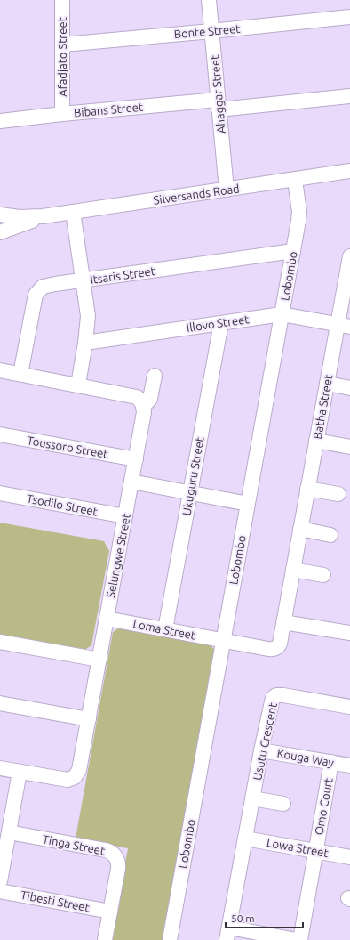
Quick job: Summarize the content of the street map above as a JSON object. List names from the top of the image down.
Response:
{
  "streets": {
    "street": [
      "Bonte Street",
      "Afadjato Street",
      "Ahaggar Street",
      "Bibans Street",
      "Silversands Road",
      "Itsaris Street",
      "Lobombo",
      "Illovo Street",
      "Batha Street",
      "Toussoro Street",
      "Ukuguru Street",
      "Tsodilo Street",
      "Selungwe Street",
      "Loma Street",
      "Usutu Crescent",
      "Kouga Way",
      "Omo Court",
      "Tinga Street",
      "Lowa Street",
      "Tibesti Street"
    ]
  },
  "crossings": [
    ["Bonte Street", "Afadjato Street"],
    ["Bonte Street", "Ahaggar Street"],
    ["Afadjato Street", "Bibans Street"],
    ["Ahaggar Street", "Bibans Street"],
    ["Ahaggar Street", "Silversands Road"],
    ["Silversands Road", "Lobombo"],
    ["Itsaris Street", "Lobombo"],
    ["Lobombo", "Illovo Street"],
    ["Lobombo", "Batha Street"],
    ["Lobombo", "Loma Street"],
    ["Illovo Street", "Batha Street"],
    ["Illovo Street", "Ukuguru Street"],
    ["Batha Street", "Loma Street"],
    ["Toussoro Street", "Selungwe Street"],
    ["Ukuguru Street", "Loma Street"],
    ["Tsodilo Street", "Selungwe Street"],
    ["Selungwe Street", "Loma Street"],
    ["Usutu Crescent", "Kouga Way"],
    ["Usutu Crescent", "Lowa Street"],
    ["Kouga Way", "Omo Court"],
    ["Omo Court", "Lowa Street"],
    ["Tinga Street", "Tibesti Street"]
  ],
  "scale_bar": "50 m"
}
